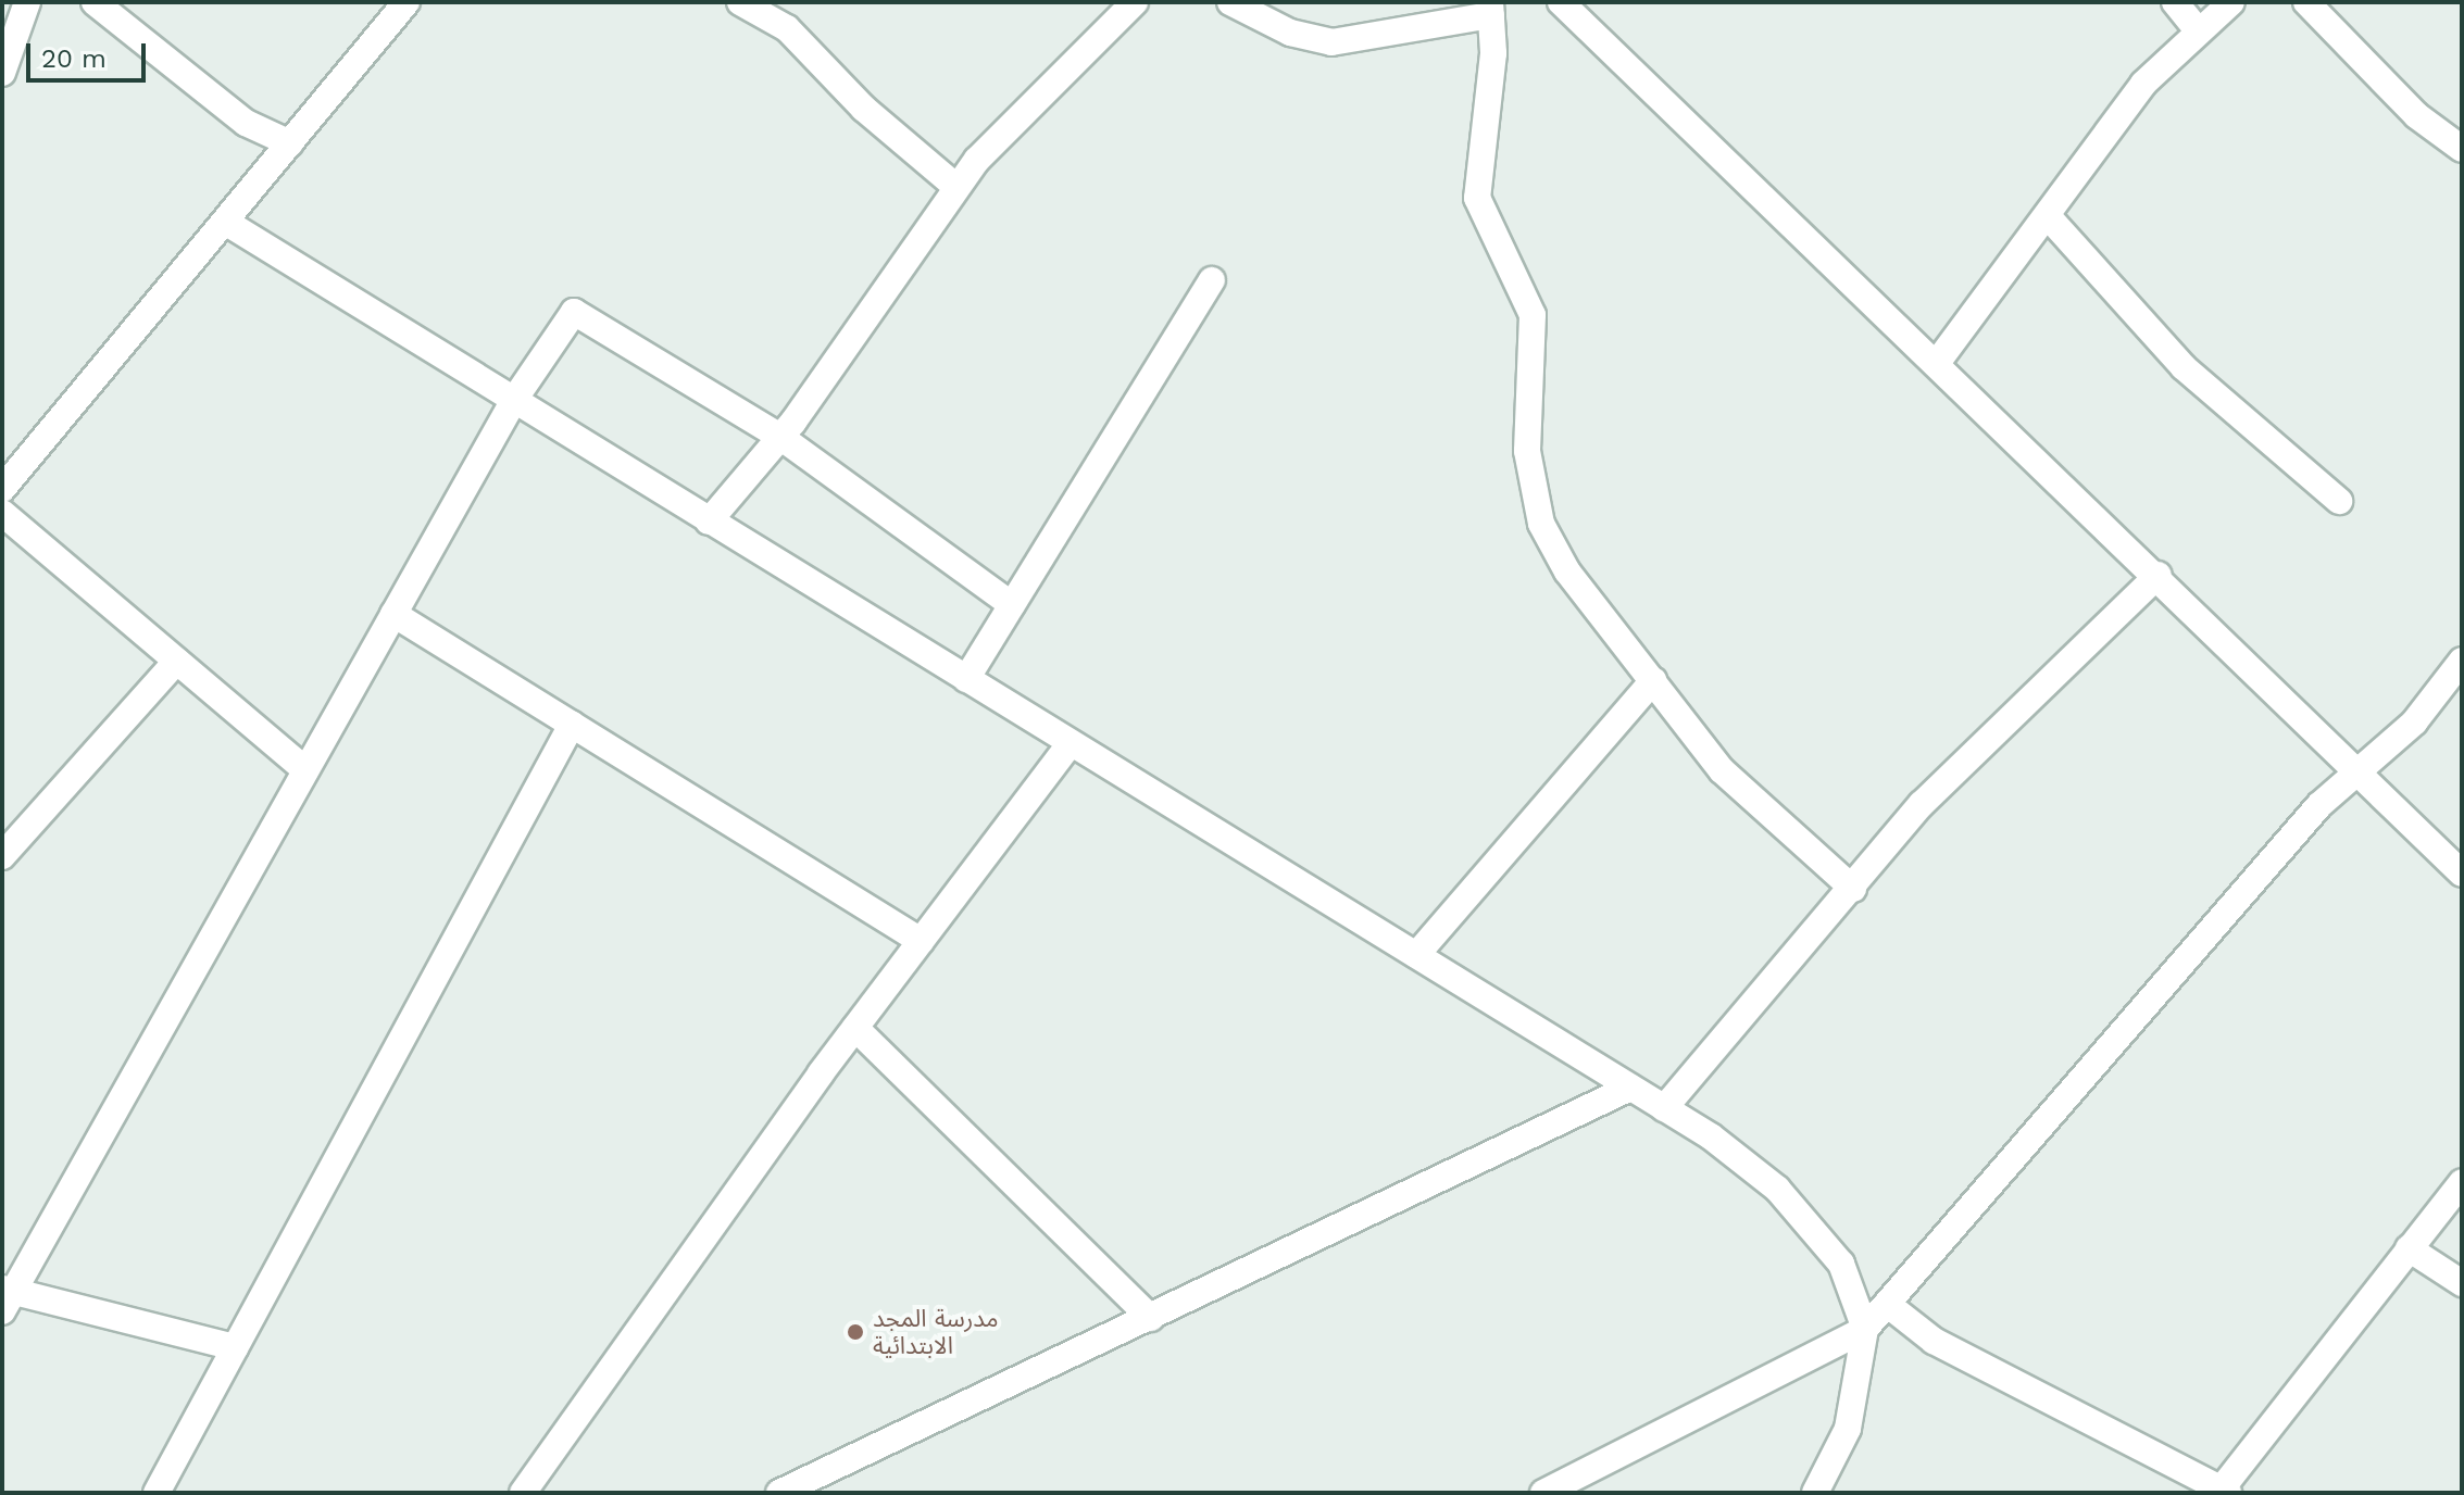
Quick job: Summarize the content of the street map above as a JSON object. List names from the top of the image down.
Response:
{
  "places": ["مدرسة المجد الابتدائية"],
  "scale_bar": "20 m"
}
